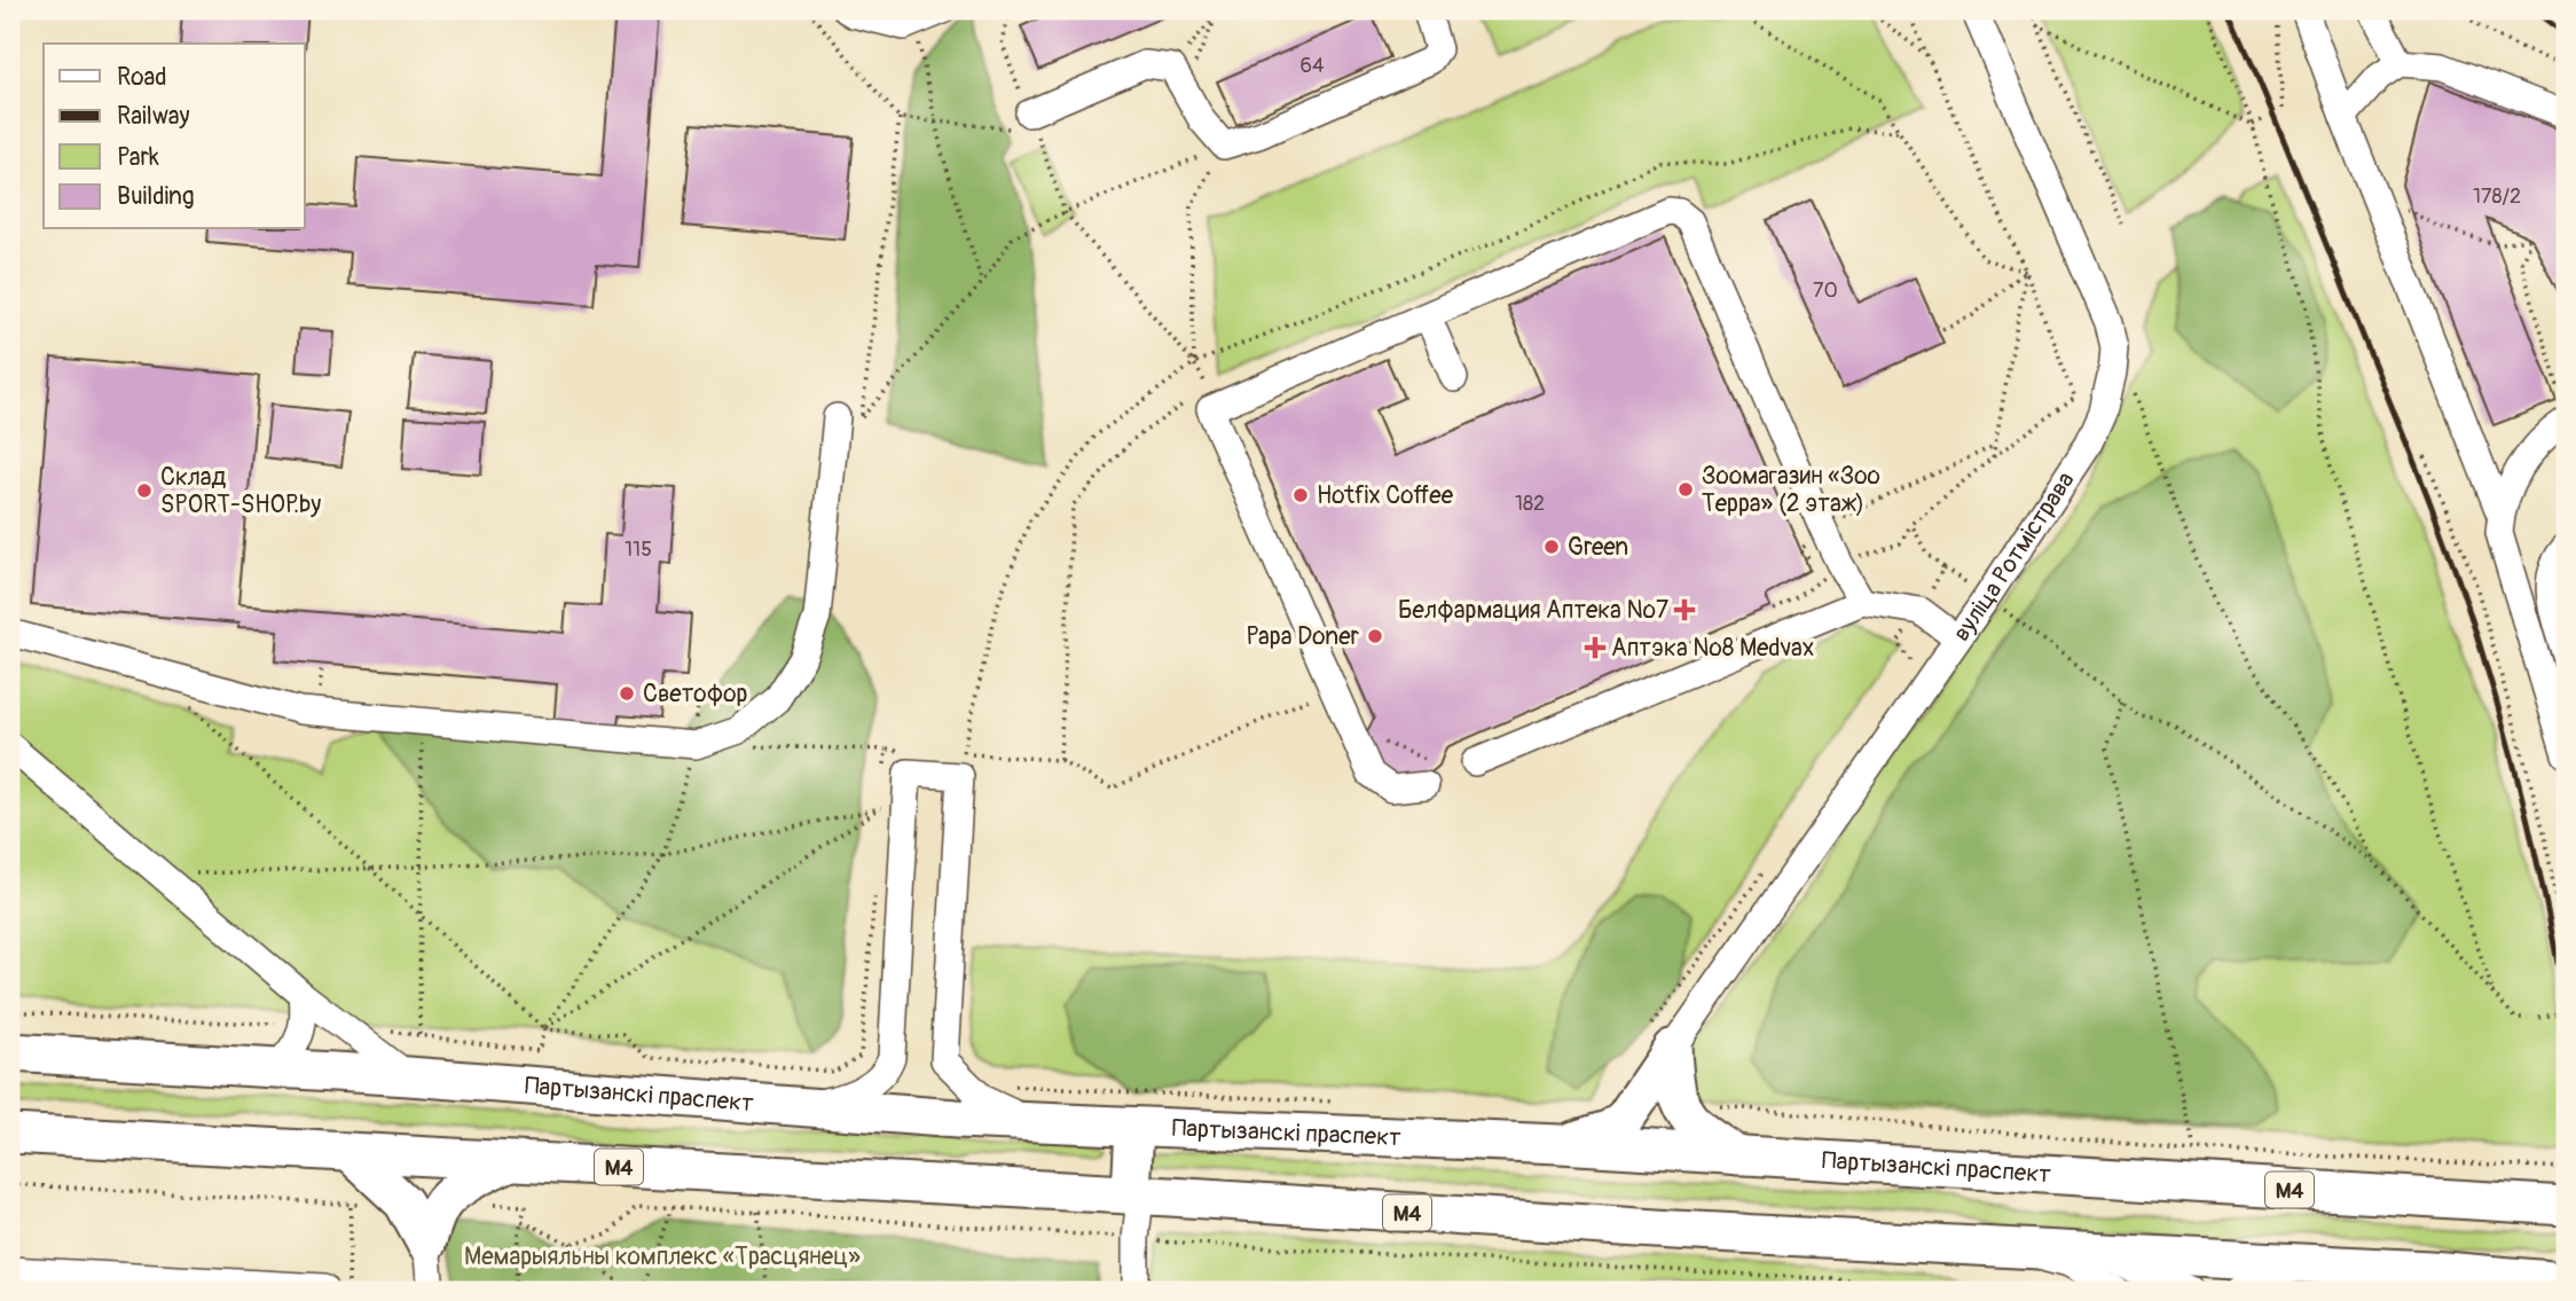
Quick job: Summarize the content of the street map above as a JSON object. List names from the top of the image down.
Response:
{
  "streets": {
    "highway": ["Партызанскі праспект", "М4"],
    "street": ["вуліца Ротмістрава"]
  },
  "parks": ["Мемарыяльны комплекс «Трасцянец»"],
  "places": {
    "other": [
      "Зоомагазин «Зоо Терра» (2 этаж)",
      "Склад SPORT-SHOP.by",
      "Hotfix Coffee",
      "Green",
      "Papa Doner",
      "Светофор"
    ],
    "health": ["Белфармация Аптека №7", "Аптэка №8 Medvax"]
  },
  "house_numbers": [
    "64",
    "178/2",
    "70",
    "182",
    "115"
  ],
  "legend": [
    "Road",
    "Railway",
    "Park",
    "Building"
  ]
}
